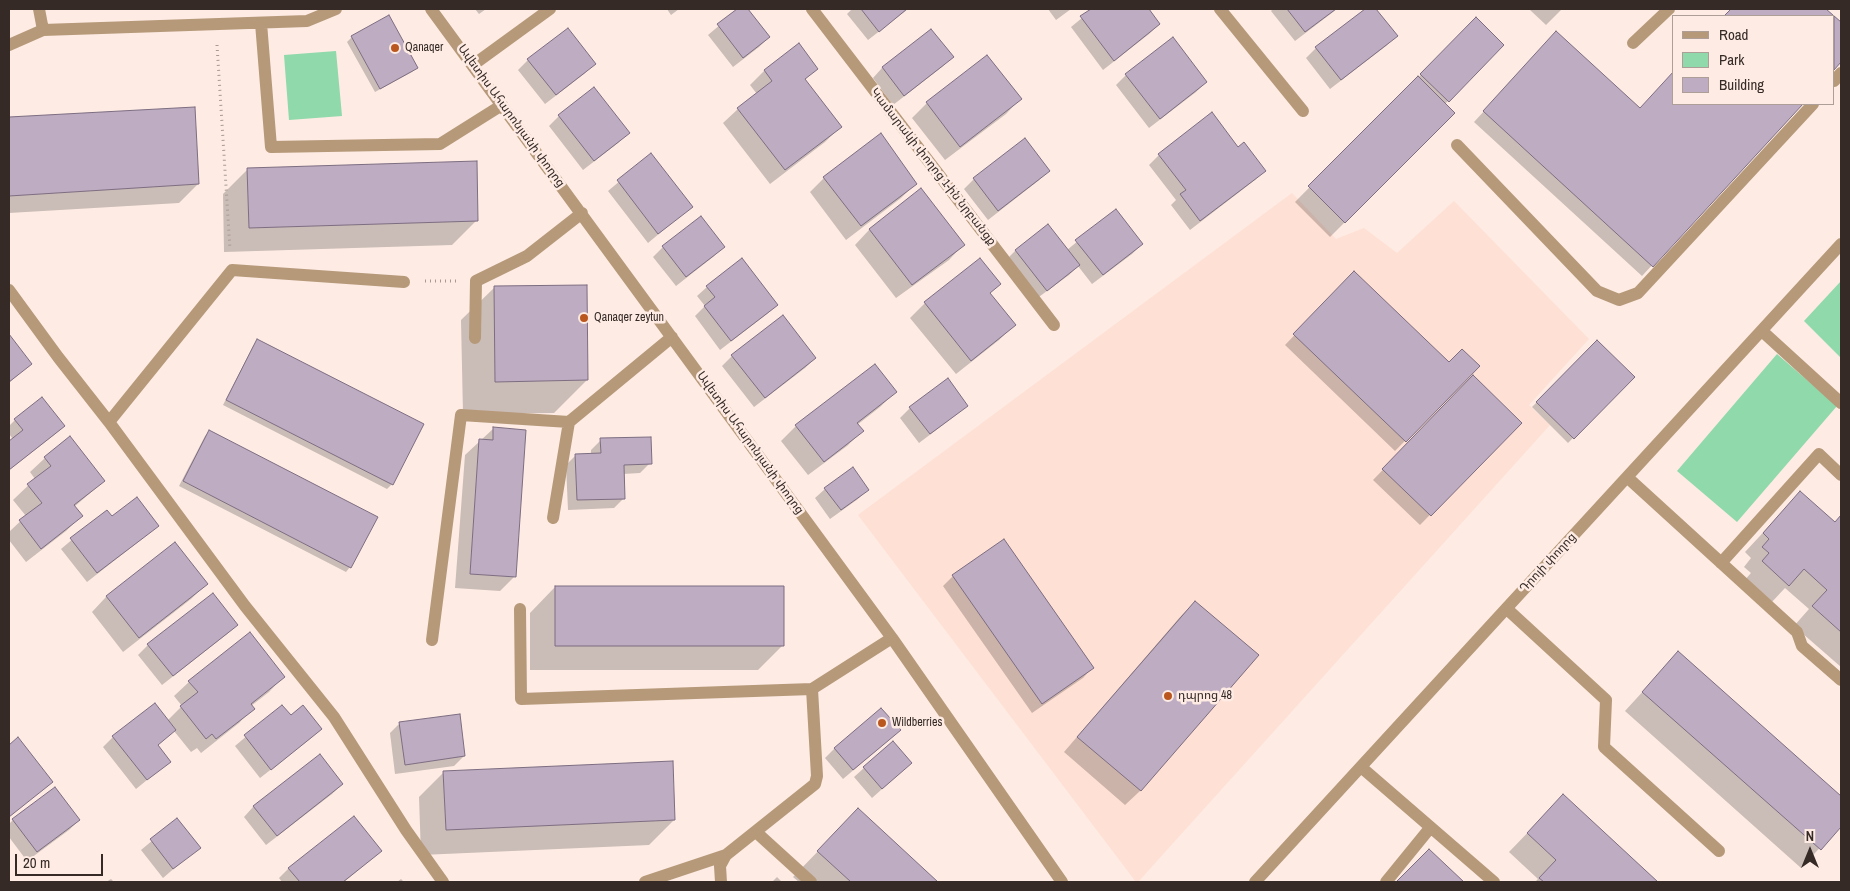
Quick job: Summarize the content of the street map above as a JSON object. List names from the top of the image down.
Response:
{
  "streets": {
    "street": ["Ավետիս Ահարոնյանի փողոց", "Կամարակի փողոց 1-ին նրբանցք", "Դրոյի փողոց"]
  },
  "places": [
    "Qanaqer",
    "Qanaqer zeytun",
    "դպրոց 48",
    "Wildberries"
  ],
  "legend": ["Road", "Park", "Building"],
  "scale_bar": "20 m",
  "north": "top"
}
